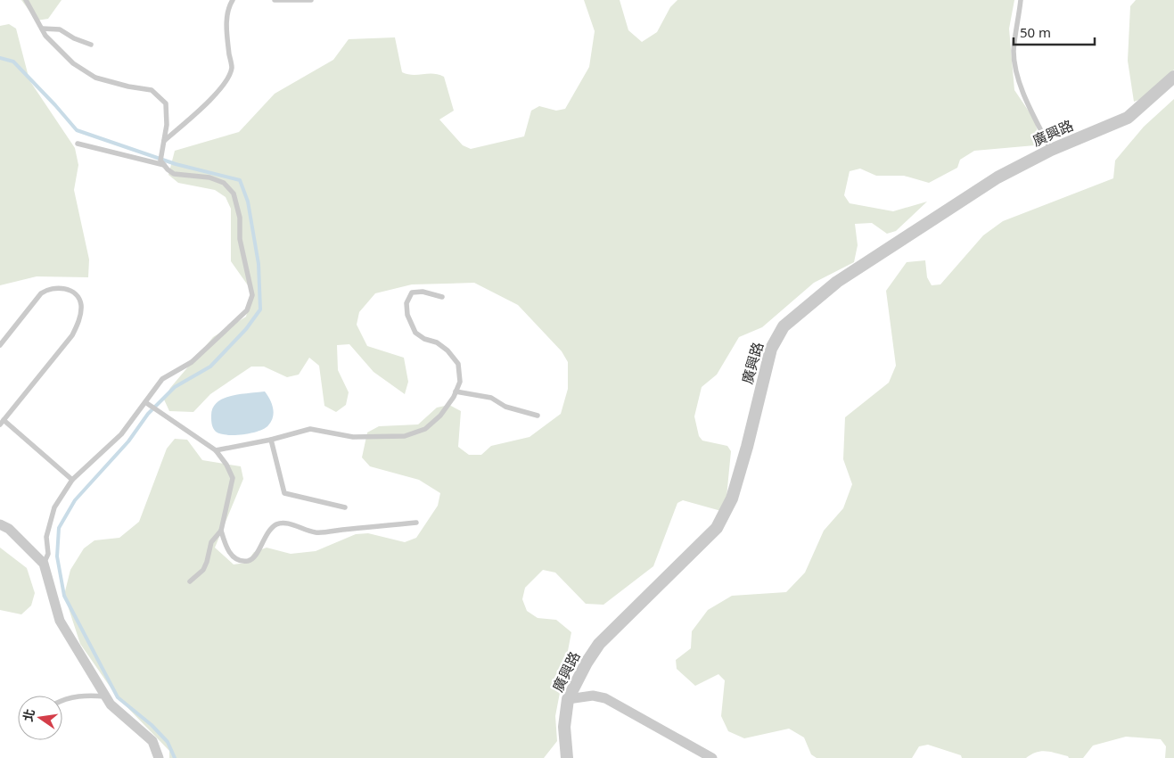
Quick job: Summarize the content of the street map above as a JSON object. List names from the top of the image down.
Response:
{
  "streets": {
    "street": ["廣興路"]
  },
  "scale_bar": "50 m",
  "north": "left"
}
